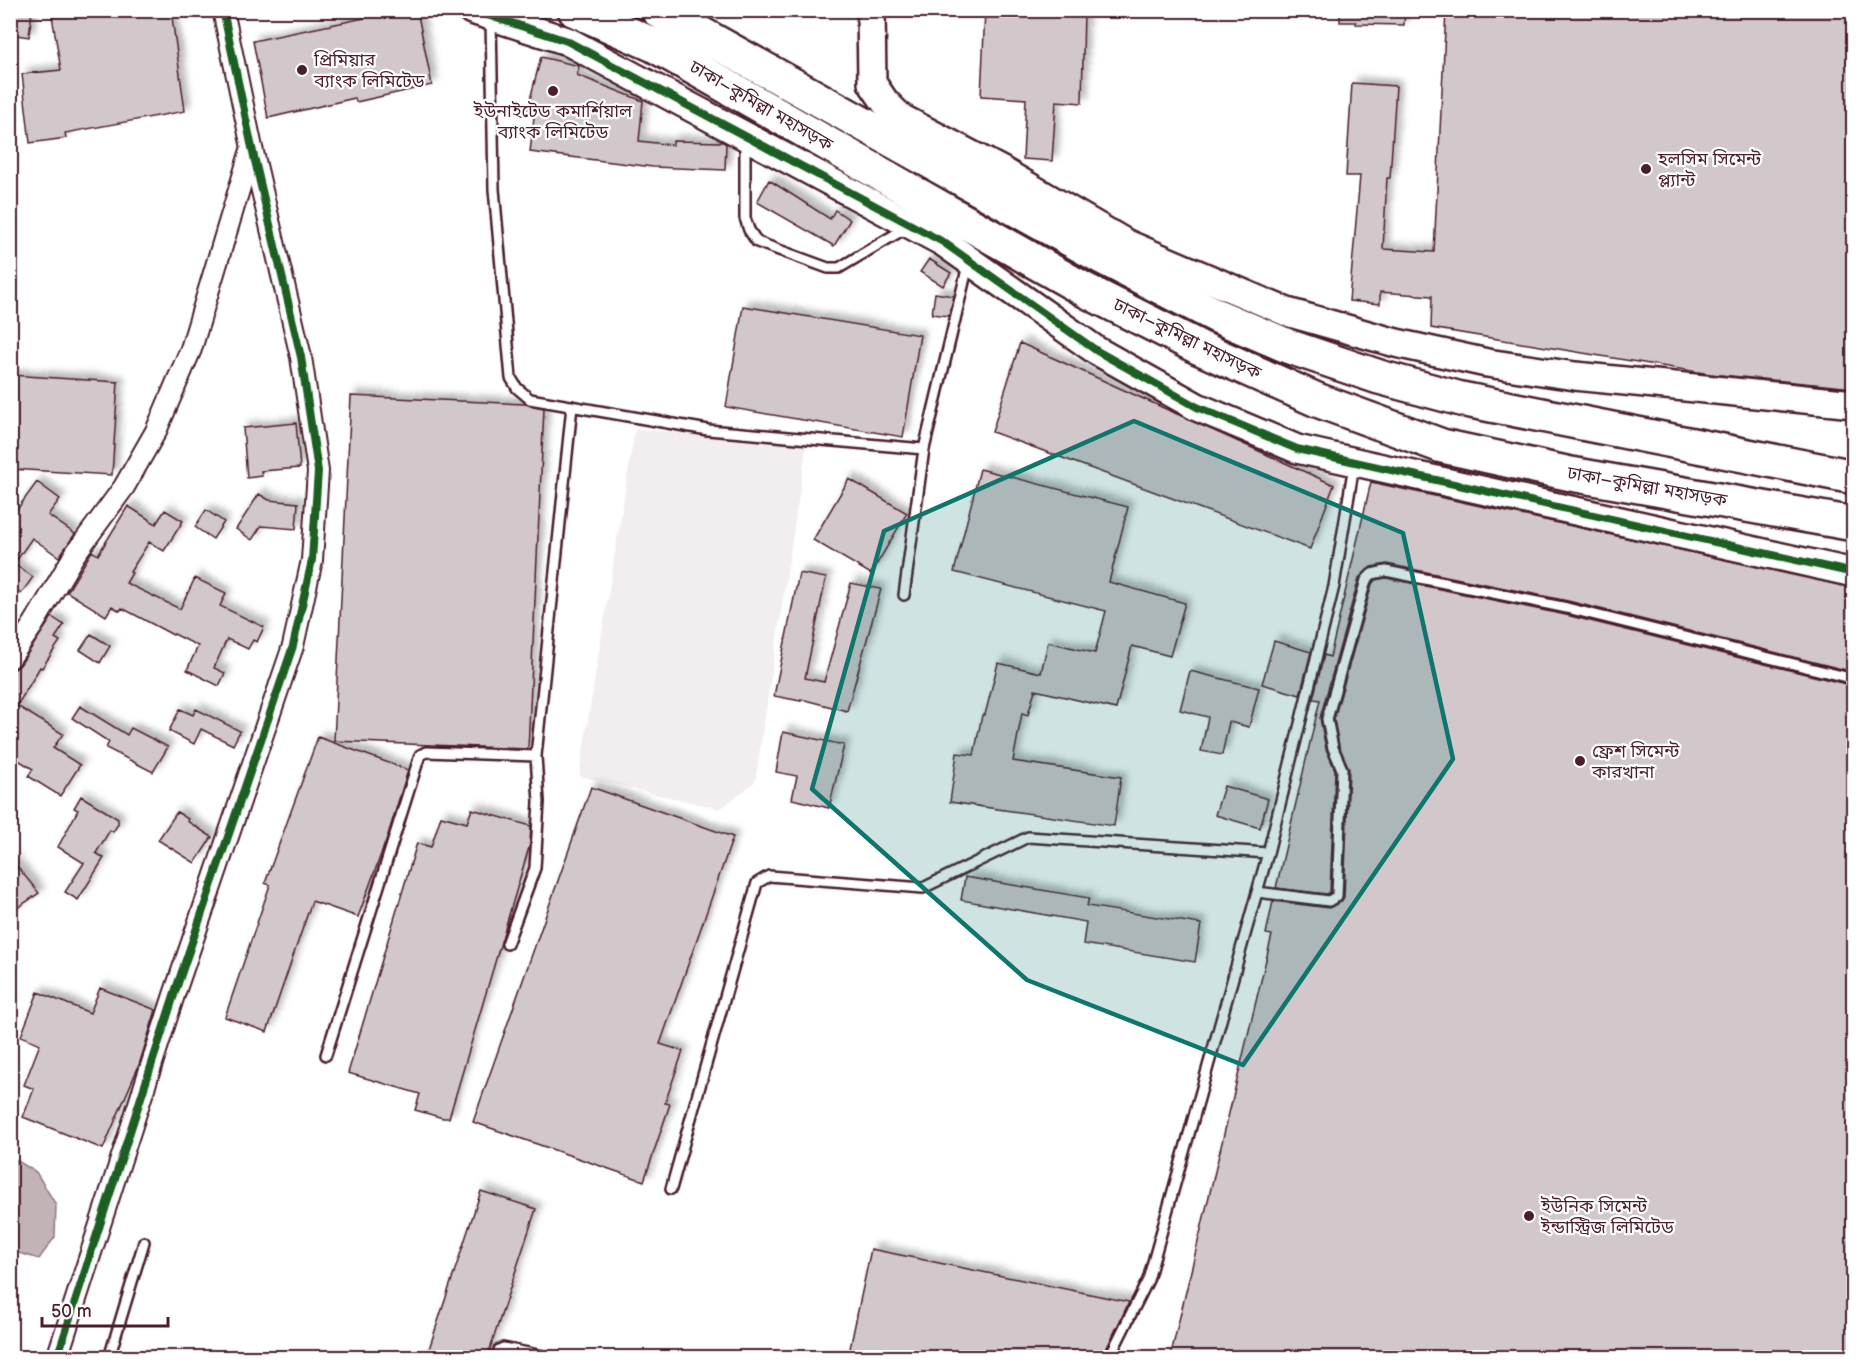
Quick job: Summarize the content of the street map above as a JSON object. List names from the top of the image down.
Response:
{
  "streets": {
    "highway": ["ঢাকা–কুমিল্লা মহাসড়ক"]
  },
  "places": [
    "প্রিমিয়ার ব্যাংক লিমিটেড",
    "ইউনাইটেড কমার্শিয়াল ব্যাংক লিমিটেড",
    "হলসিম সিমেন্ট প্ল্যান্ট",
    "ফ্রেশ সিমেন্ট কারখানা",
    "ইউনিক সিমেন্ট ইন্ডাস্ট্রিজ লিমিটেড"
  ],
  "scale_bar": "50 m"
}
